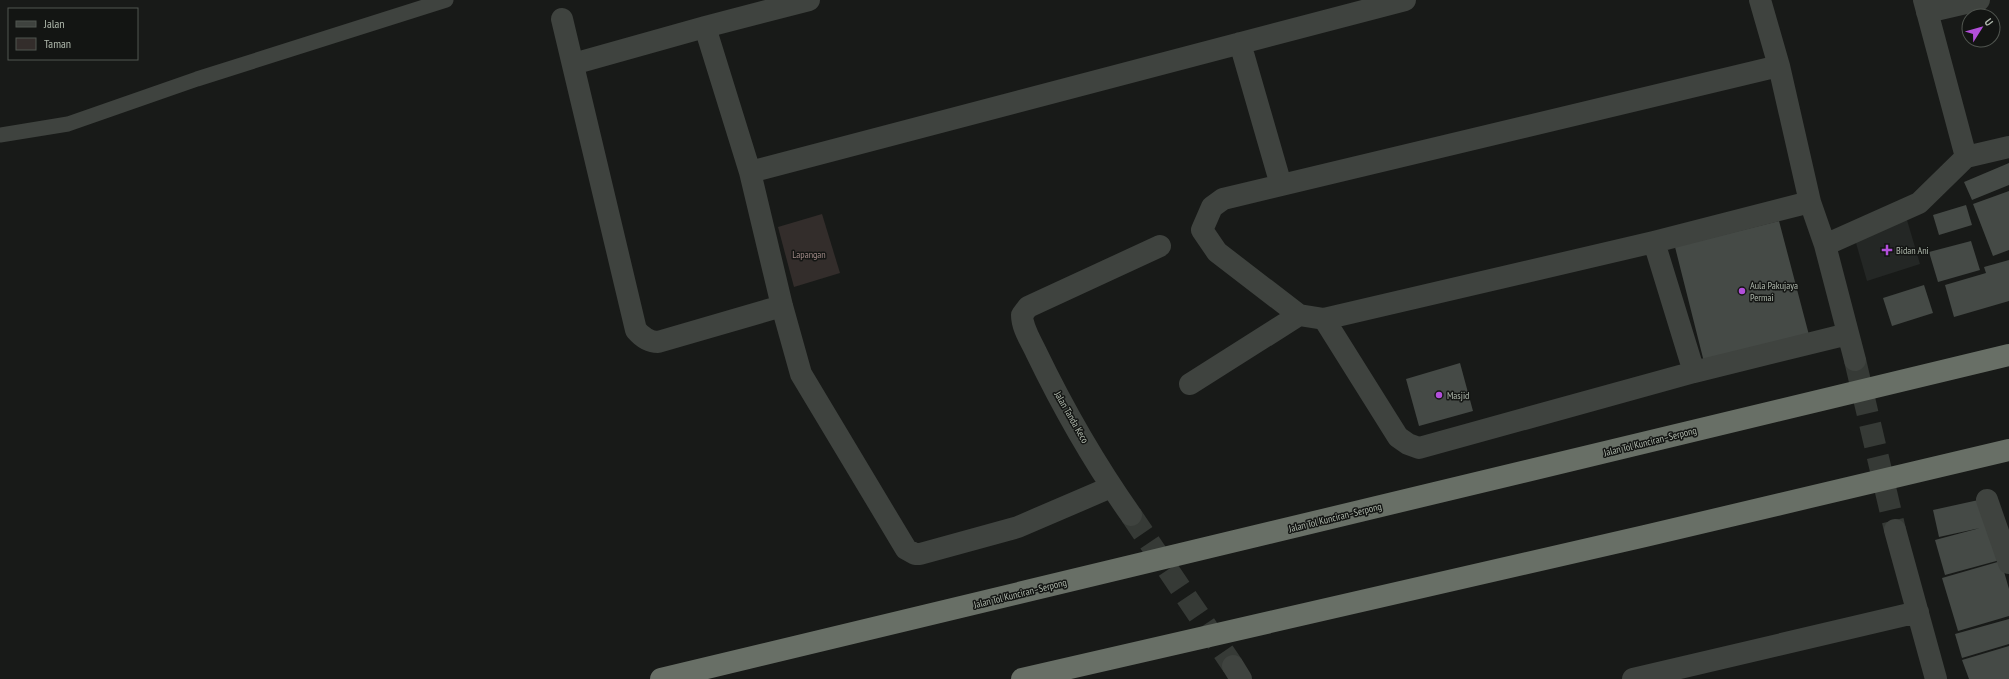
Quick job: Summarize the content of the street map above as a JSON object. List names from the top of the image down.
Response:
{
  "streets": {
    "highway": ["Jalan Tol Kunciran–Serpong"],
    "street": ["Jalan Tanda Keco"]
  },
  "parks": ["Lapangan"],
  "places": {
    "health": ["Bidan Ani"],
    "other": ["Aula Pakujaya Permai", "Masjid"]
  },
  "legend": ["Jalan", "Taman"],
  "north": "top right"
}
